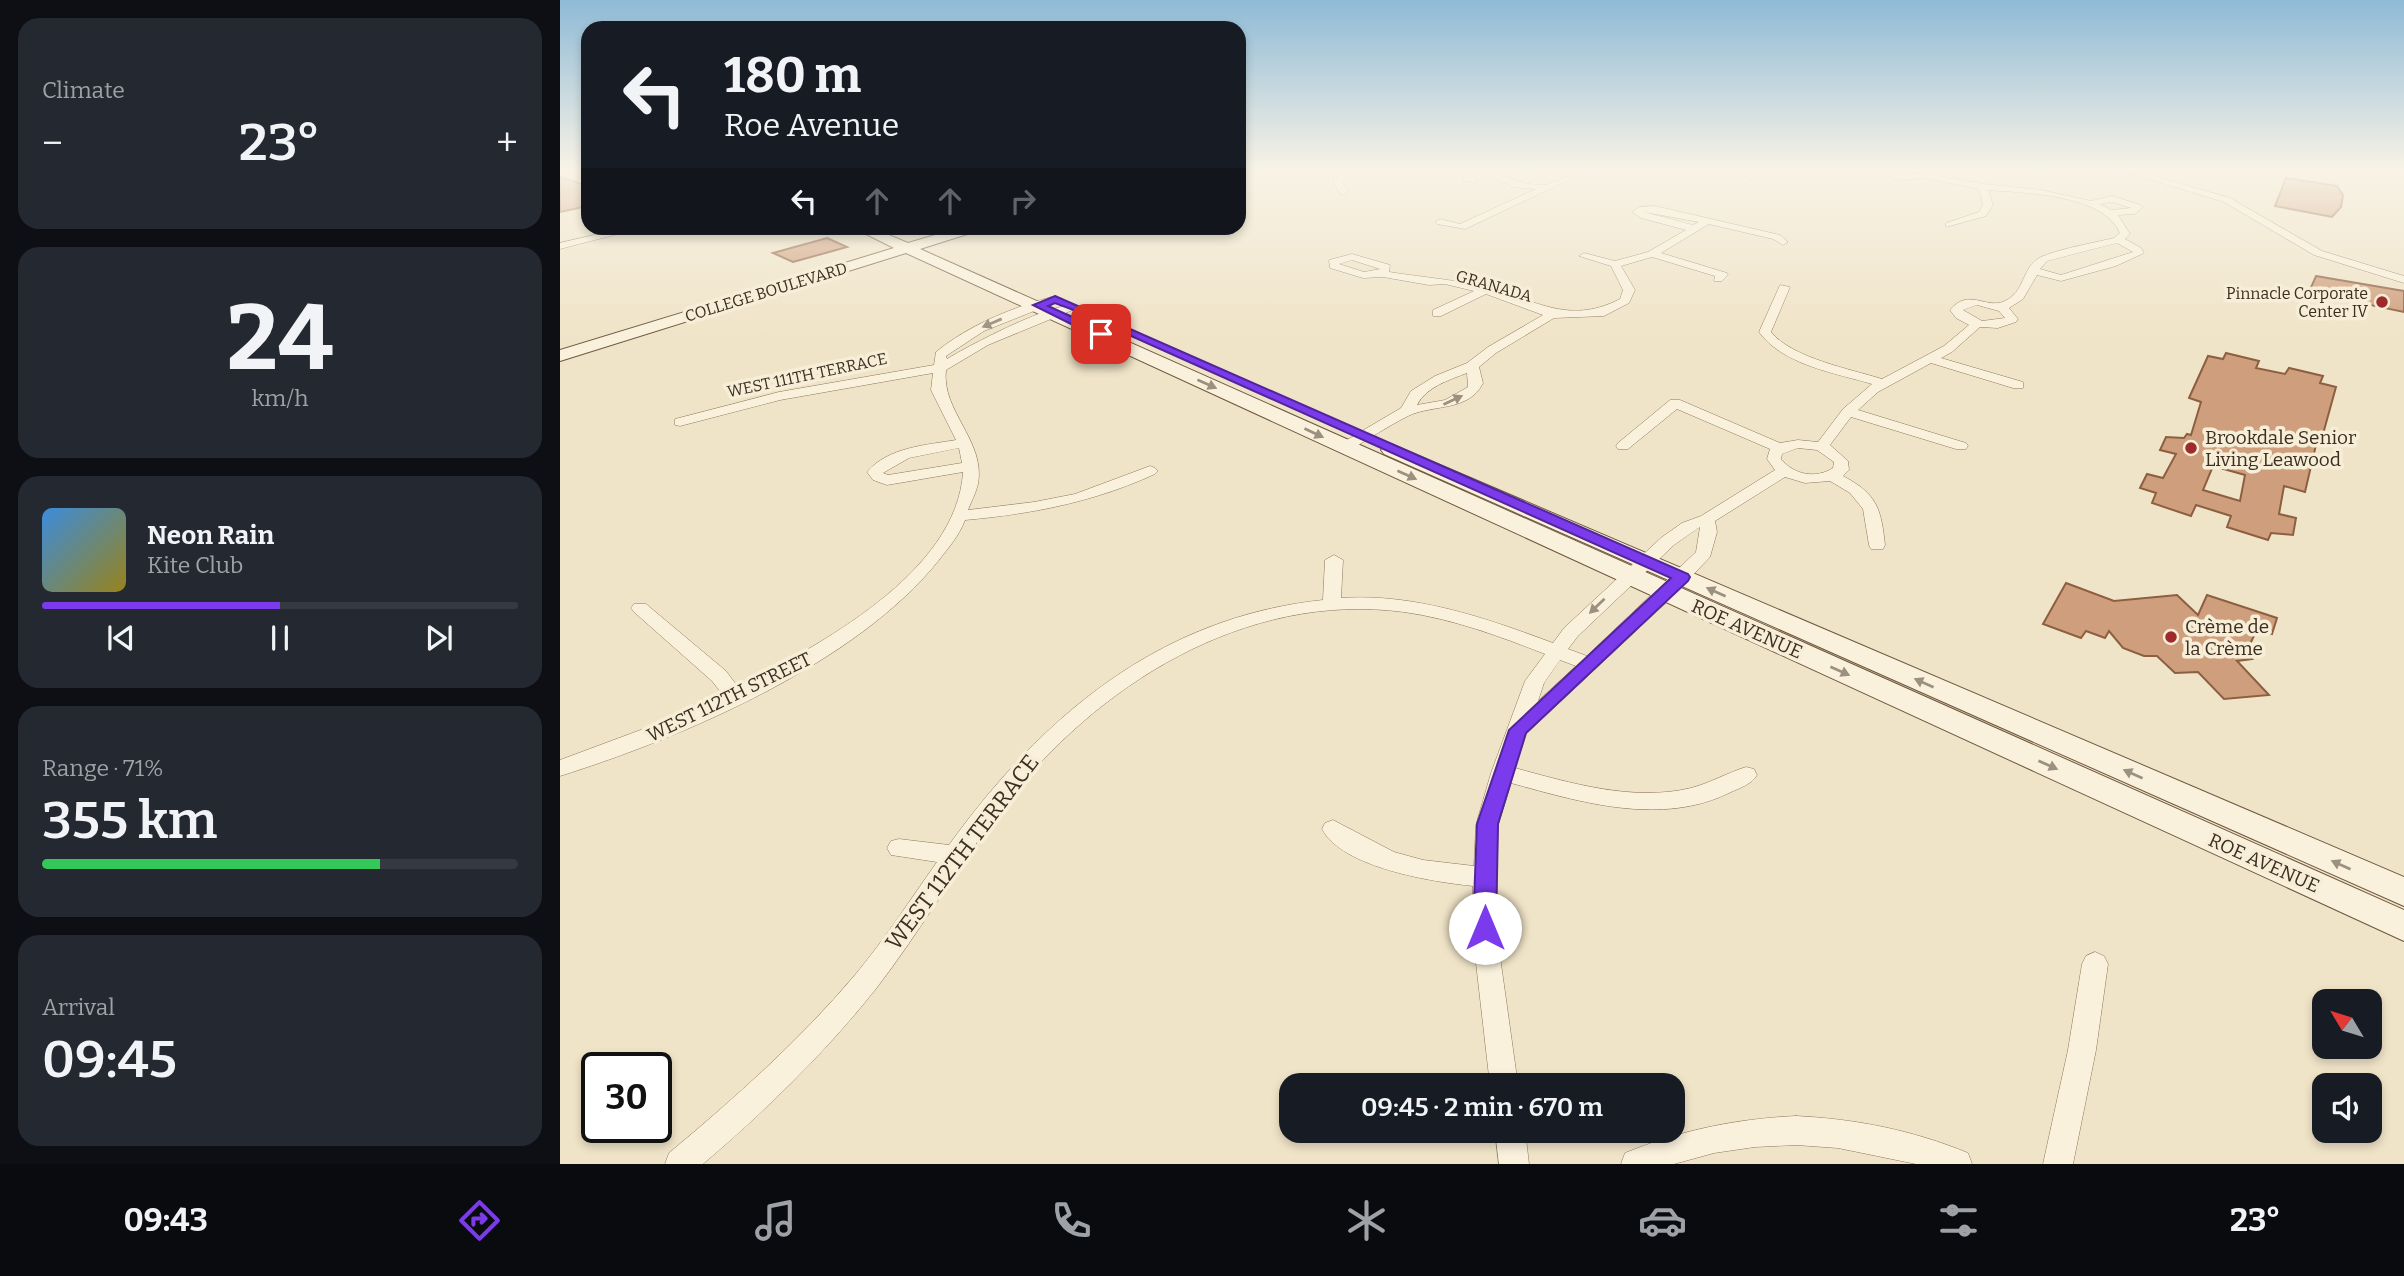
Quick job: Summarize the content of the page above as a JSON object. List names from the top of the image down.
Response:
{
  "streets": {
    "main road": ["COLLEGE BOULEVARD", "ROE AVENUE"],
    "street": [
      "GRANADA",
      "WEST 111TH TERRACE",
      "WEST 112TH STREET",
      "WEST 112TH TERRACE"
    ]
  },
  "crossings": [
    ["COLLEGE BOULEVARD", "ROE AVENUE"],
    ["WEST 111TH TERRACE", "WEST 112TH STREET"]
  ],
  "places": ["Pinnacle Corporate Center IV", "Brookdale Senior Living Leawood", "Crème de la Crème"],
  "north": "top left",
  "page": {
    "tile": [
      "Climate",
      ["24", "km/h"],
      ["Range · 71%", "355 km"],
      ["Arrival", "09:45"]
    ],
    "turn": ["180 m", "Roe Avenue"],
    "heat": ["−", "23°", "+"],
    "song": ["Neon Rain", "Kite Club"],
    "limit": "30",
    "trip": "09:45 · 2 min · 670 m",
    "tabs": ["09:43", "23°"]
  }
}
